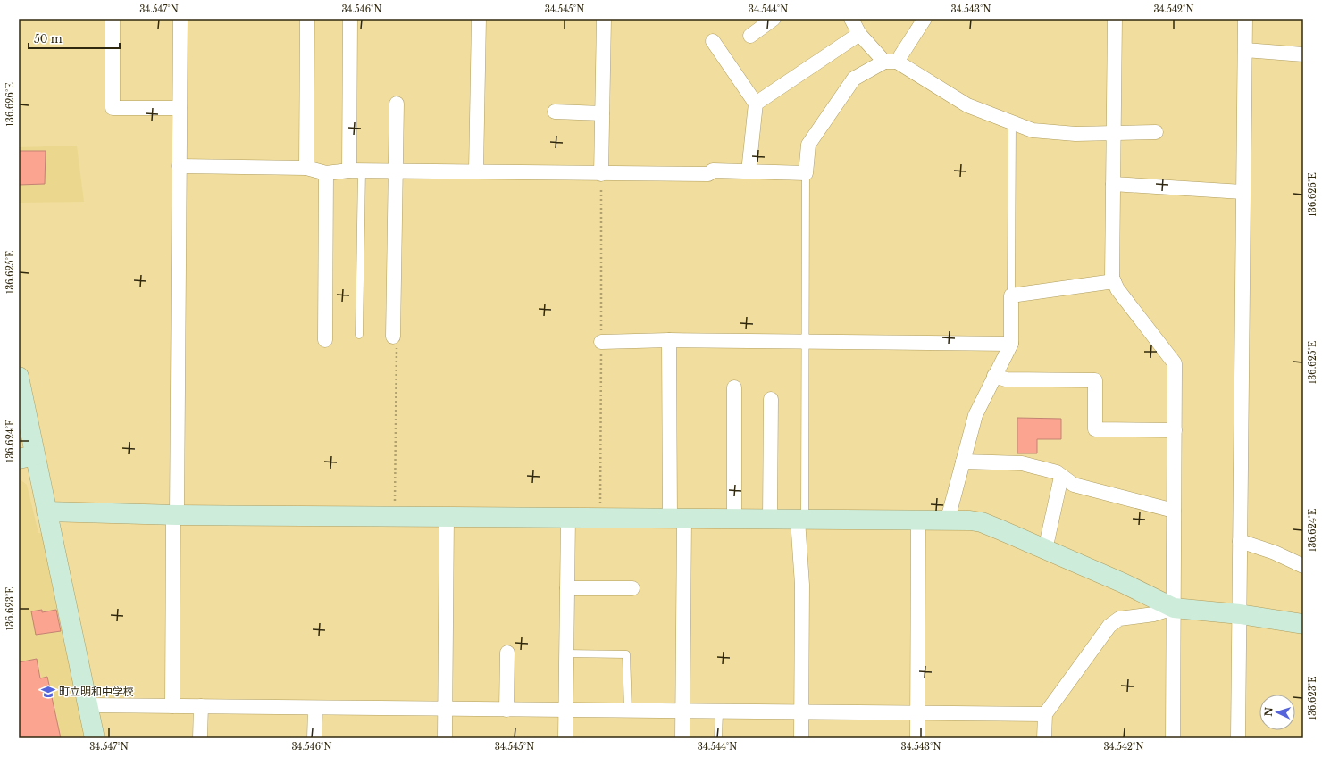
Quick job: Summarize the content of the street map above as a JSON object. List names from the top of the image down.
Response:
{
  "places": {
    "school or university": ["町立明和中学校"]
  },
  "scale_bar": "50 m",
  "north": "left",
  "coordinates": [
    "34.547°N",
    "34.546°N",
    "34.545°N",
    "34.544°N",
    "34.543°N",
    "34.542°N",
    "136.626°E",
    "136.625°E",
    "136.624°E",
    "136.623°E"
  ]
}
